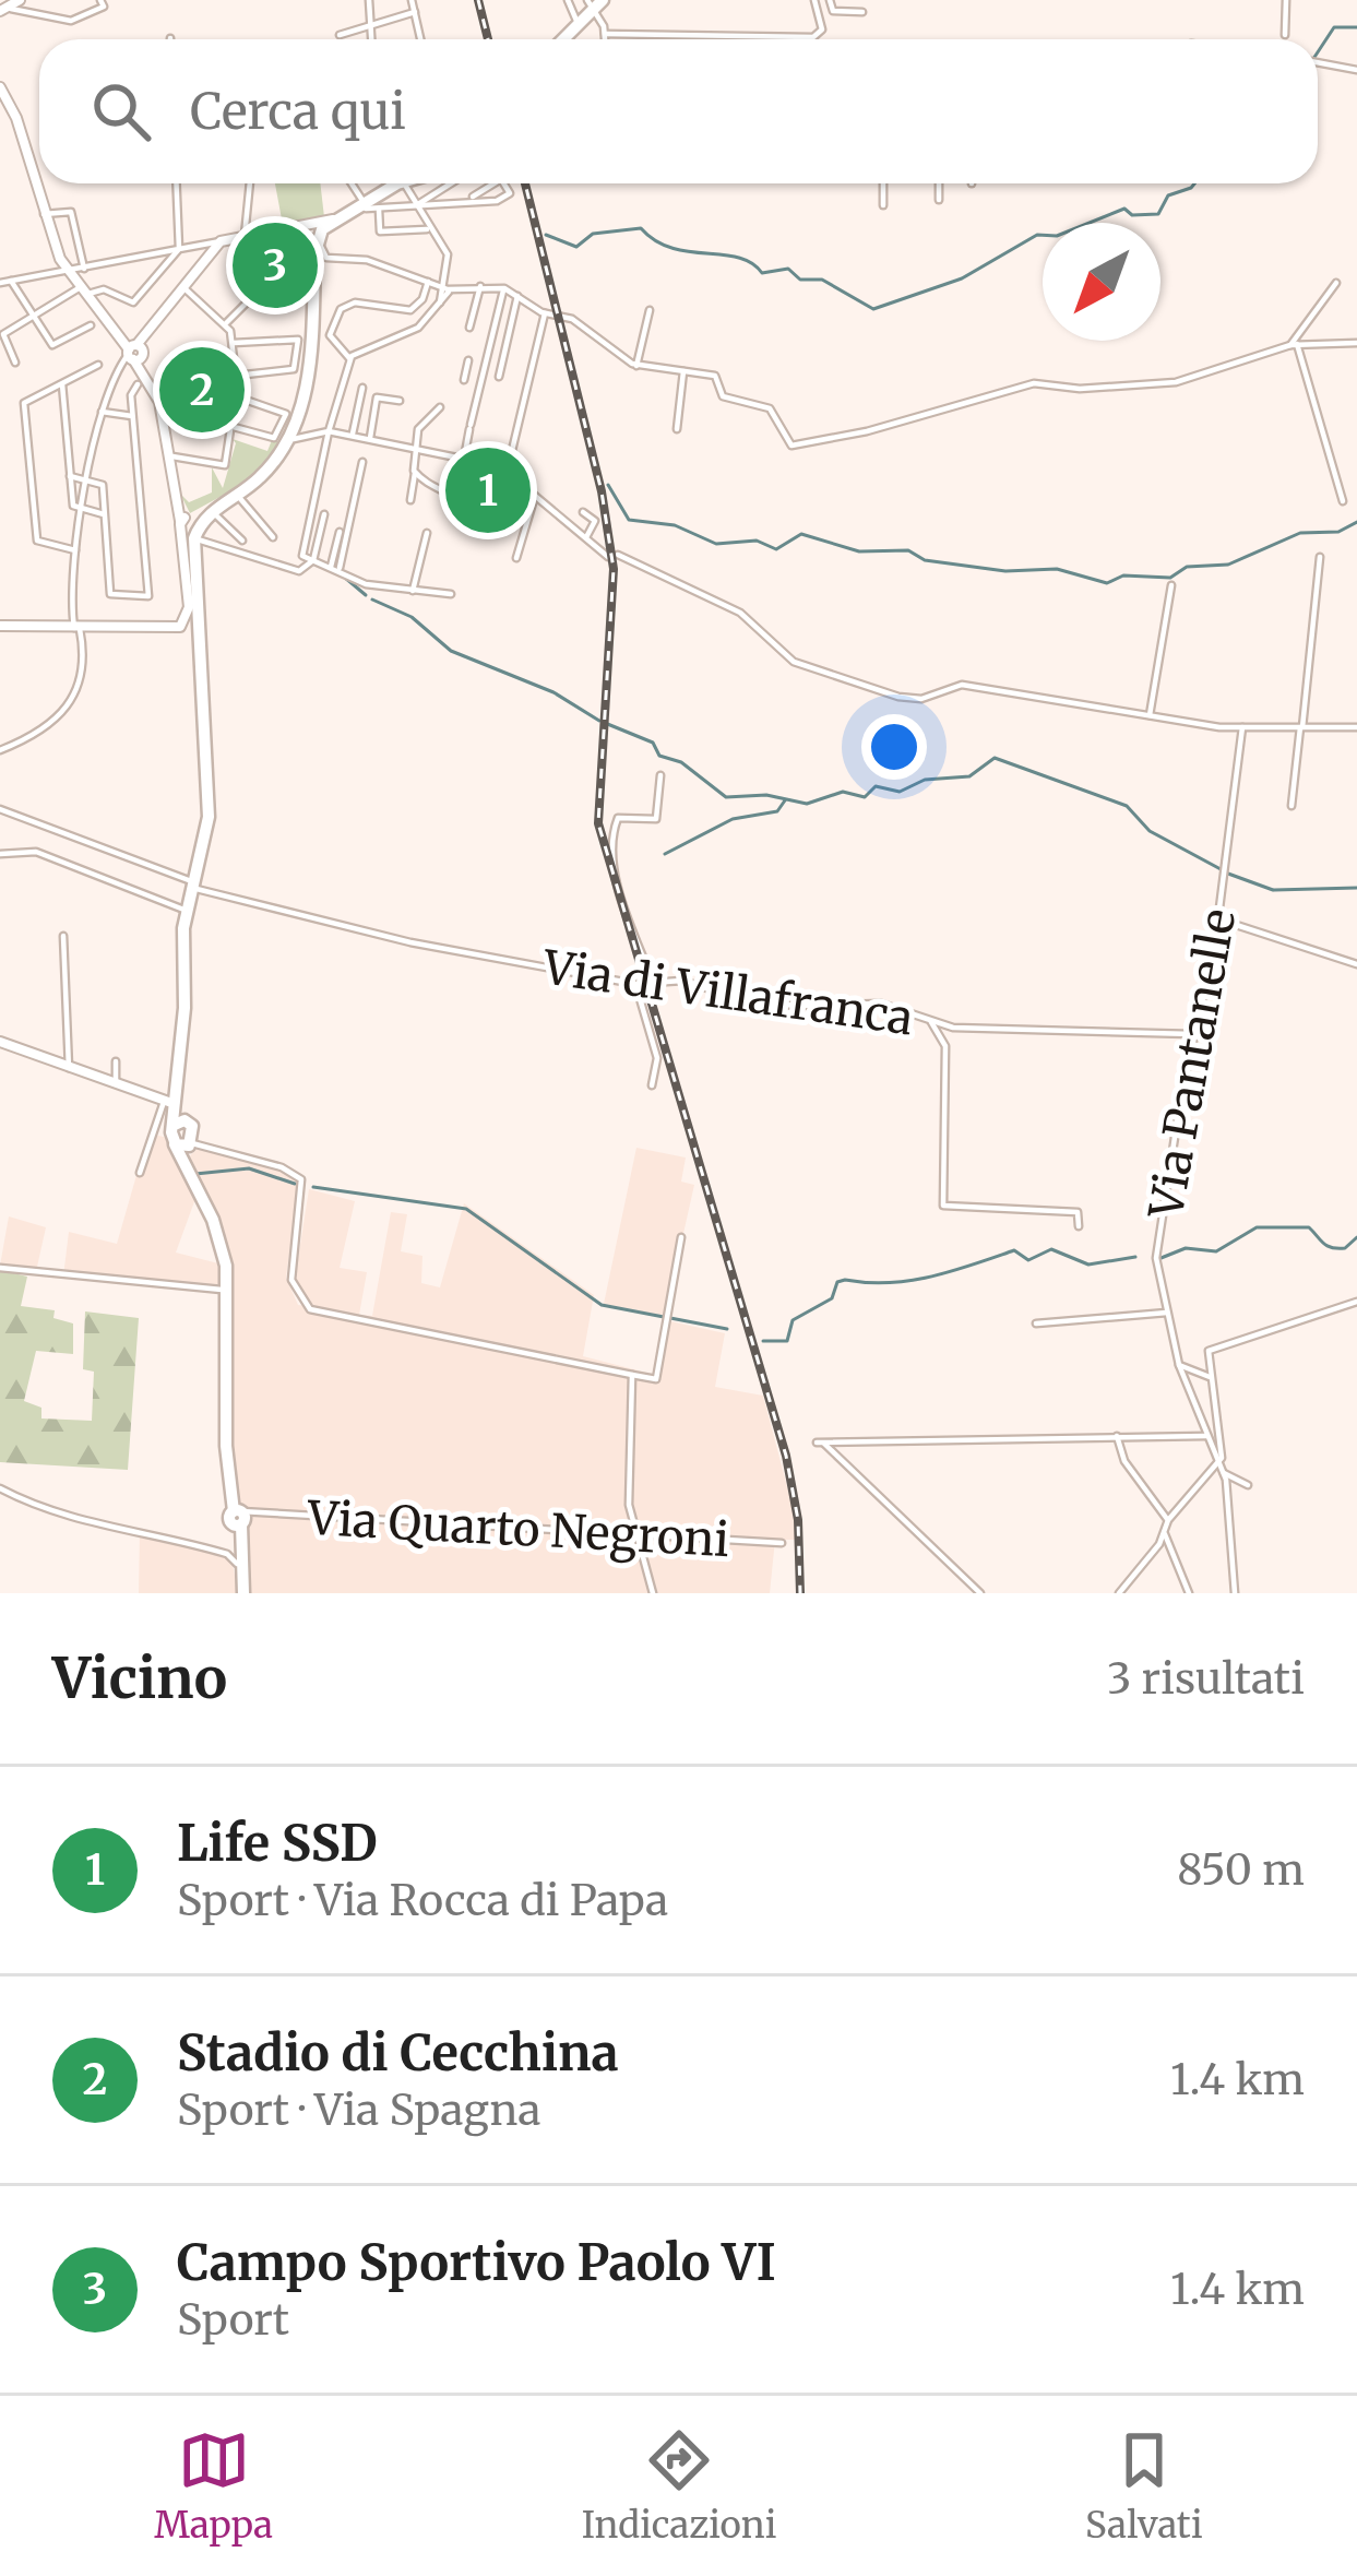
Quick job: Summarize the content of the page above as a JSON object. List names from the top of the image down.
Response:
{
  "streets": {
    "street": ["Via di Villafranca", "Via Pantanelle", "Via Quarto Negroni"]
  },
  "crossings": [
    ["Via di Villafranca", "Via Pantanelle"]
  ],
  "north": "bottom left",
  "page": {
    "search": "Cerca qui",
    "pins": ["3", "2", "1"],
    "heading": ["Vicino", "3 risultati"],
    "list": [
      {
        "mark": "1",
        "name": "Life SSD",
        "note": "Sport · Via Rocca di Papa",
        "value": "850 m"
      },
      {
        "mark": "2",
        "name": "Stadio di Cecchina",
        "note": "Sport · Via Spagna",
        "value": "1.4 km"
      },
      {
        "mark": "3",
        "name": "Campo Sportivo Paolo VI",
        "note": "Sport",
        "value": "1.4 km"
      }
    ],
    "nav": ["Mappa", "Indicazioni", "Salvati"]
  }
}
